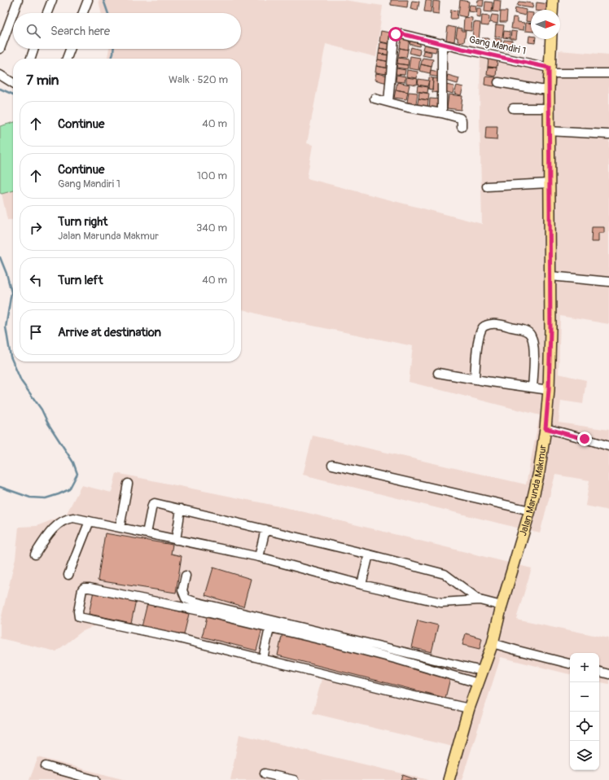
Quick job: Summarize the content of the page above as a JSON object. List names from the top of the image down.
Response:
{
  "streets": {
    "main road": ["Jalan Marunda Makmur"],
    "street": ["Gang Mandiri 1"]
  },
  "crossings": [
    ["Gang Mandiri 1", "Jalan Marunda Makmur"]
  ],
  "north": "right",
  "page": {
    "search": "Search here",
    "heading": ["7 min", "Walk · 520 m"],
    "list": [
      ["Continue", "40 m"],
      ["Continue", "Gang Mandiri 1", "100 m"],
      ["Turn right", "Jalan Marunda Makmur", "340 m"],
      ["Turn left", "40 m"],
      "Arrive at destination"
    ],
    "map_buttons": ["+", "−"]
  }
}
